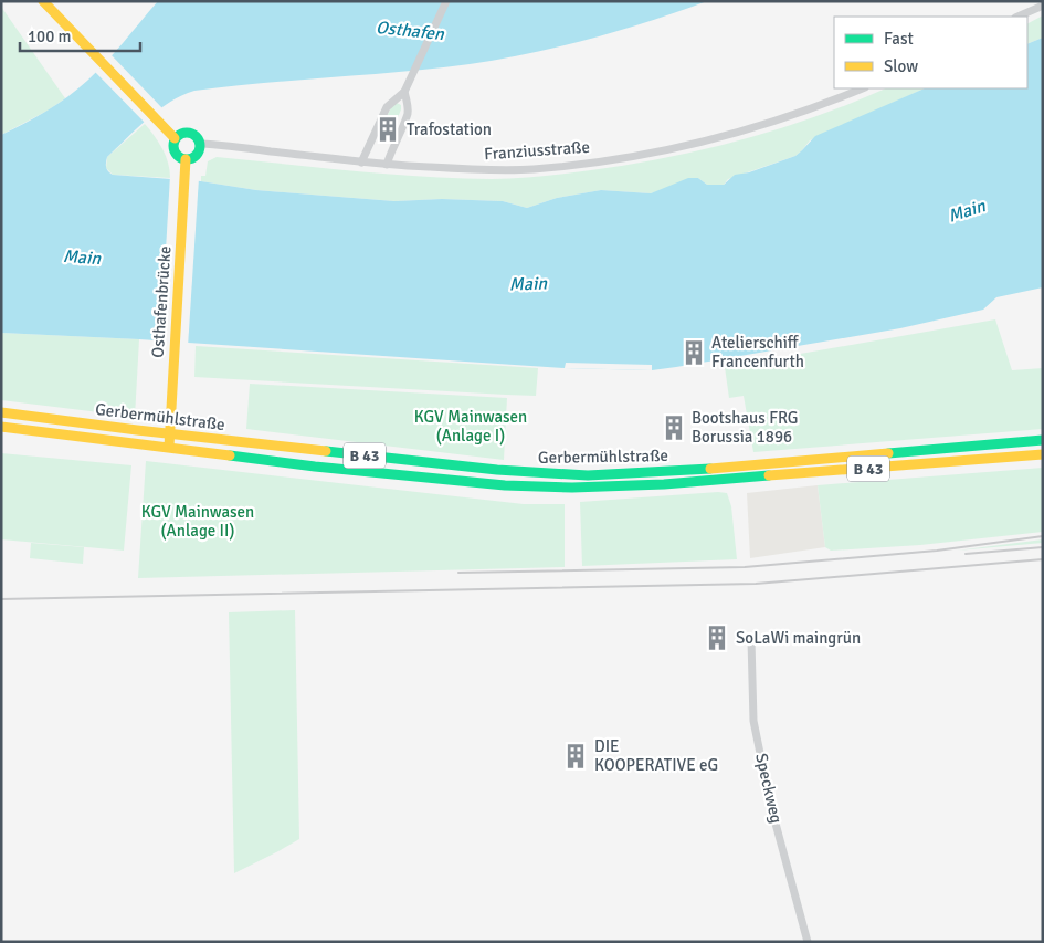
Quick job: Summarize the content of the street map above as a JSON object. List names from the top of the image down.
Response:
{
  "streets": {
    "main road": [
      "Franziusstraße",
      "Osthafenbrücke",
      "Gerbermühlstraße",
      "B 43"
    ],
    "street": ["Speckweg"]
  },
  "crossings": [
    ["Franziusstraße", "Osthafenbrücke"],
    ["Osthafenbrücke", "Gerbermühlstraße"]
  ],
  "water": ["Osthafen", "Main"],
  "parks": ["KGV Mainwasen (Anlage I)", "KGV Mainwasen (Anlage II)"],
  "places": {
    "building": [
      "Trafostation",
      "Atelierschiff Francenfurth",
      "Bootshaus FRG Borussia 1896",
      "SoLaWi maingrün",
      "DIE KOOPERATIVE eG"
    ]
  },
  "legend": ["Fast", "Slow"],
  "scale_bar": "100 m"
}
